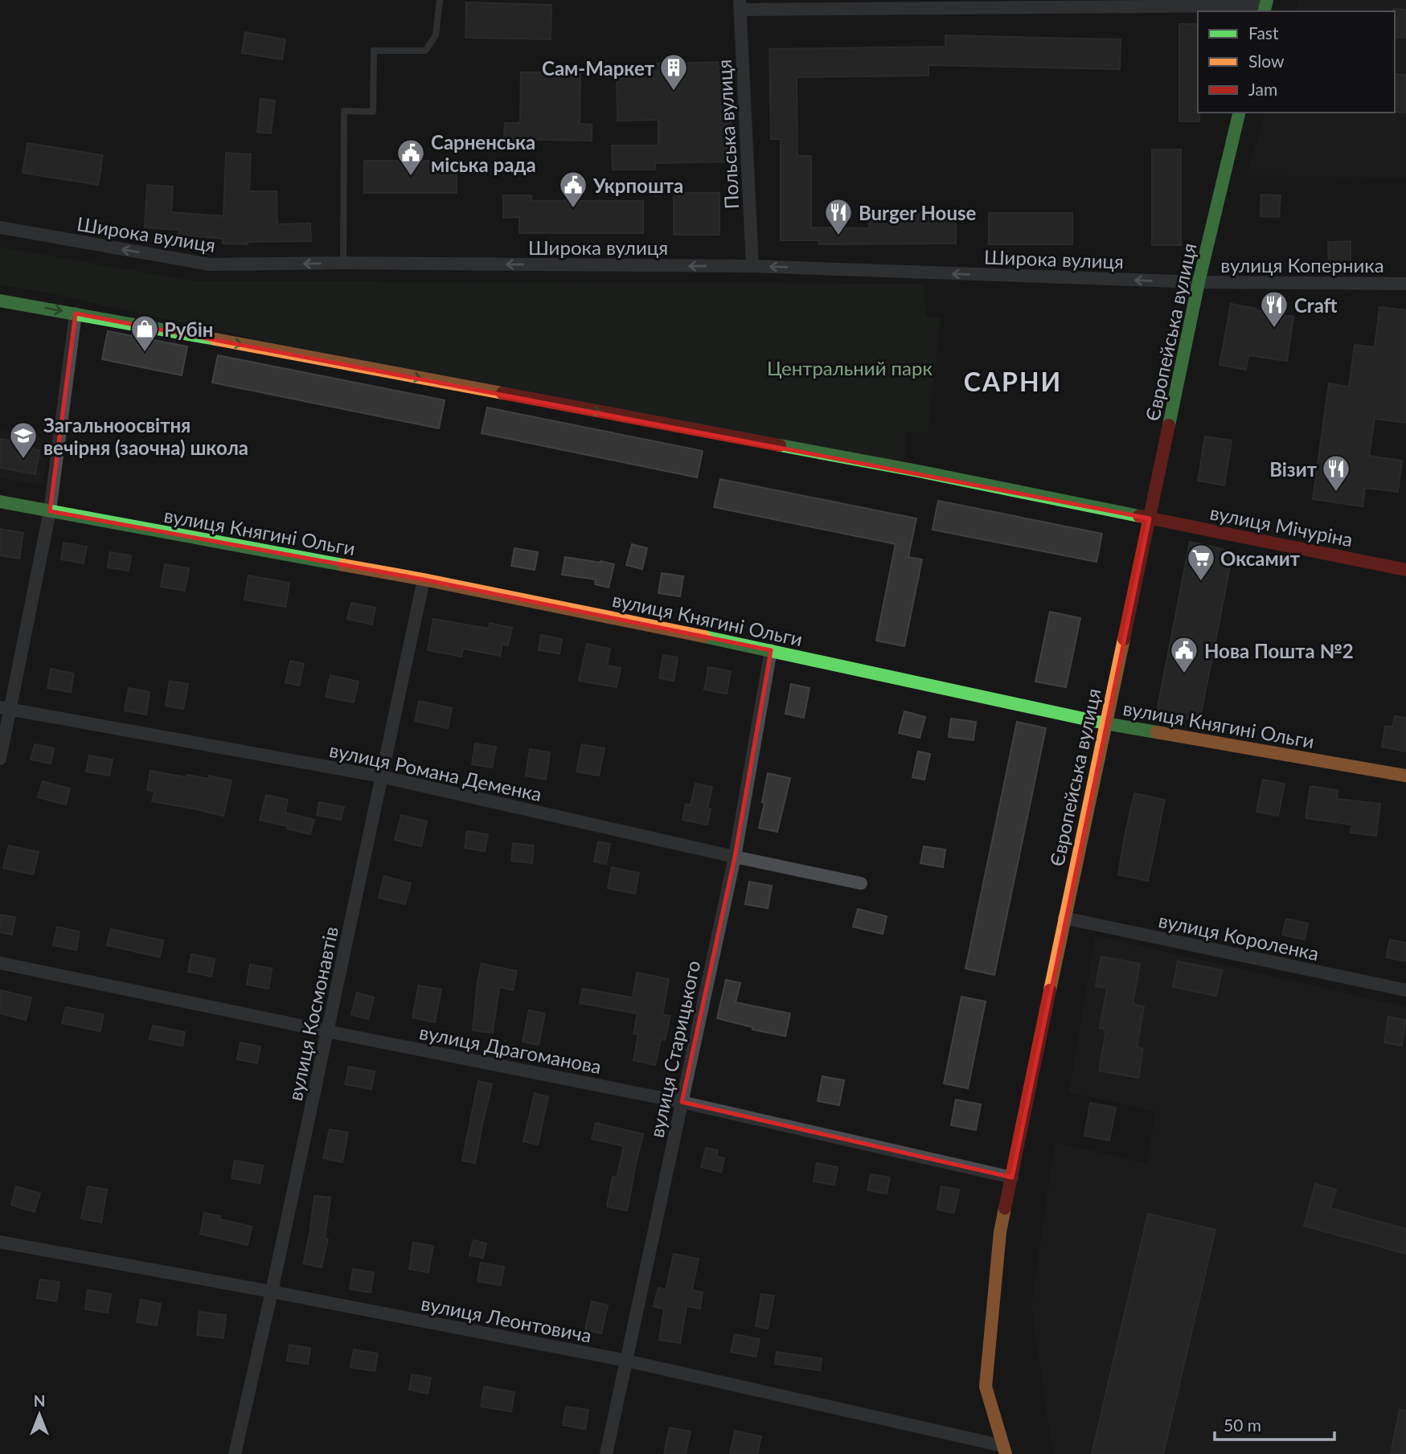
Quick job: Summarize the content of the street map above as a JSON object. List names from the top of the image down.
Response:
{
  "streets": {
    "street": [
      "Польська вулиця",
      "Широка вулиця",
      "вулиця Коперника",
      "Європейська вулиця",
      "вулиця Мічуріна",
      "вулиця Княгині Ольги",
      "вулиця Романа Деменка",
      "вулиця Короленка",
      "вулиця Космонавтів",
      "вулиця Драгоманова",
      "вулиця Старицького",
      "вулиця Леонтовича"
    ]
  },
  "crossings": [
    ["Польська вулиця", "Широка вулиця"],
    ["Широка вулиця", "вулиця Коперника"],
    ["Широка вулиця", "Європейська вулиця"],
    ["вулиця Коперника", "Європейська вулиця"],
    ["Європейська вулиця", "вулиця Мічуріна"],
    ["Європейська вулиця", "вулиця Княгині Ольги"],
    ["Європейська вулиця", "вулиця Короленка"],
    ["Європейська вулиця", "вулиця Драгоманова"],
    ["Європейська вулиця", "вулиця Леонтовича"],
    ["вулиця Княгині Ольги", "вулиця Космонавтів"],
    ["вулиця Княгині Ольги", "вулиця Старицького"],
    ["вулиця Романа Деменка", "вулиця Космонавтів"],
    ["вулиця Романа Деменка", "вулиця Старицького"],
    ["вулиця Космонавтів", "вулиця Драгоманова"],
    ["вулиця Космонавтів", "вулиця Леонтовича"],
    ["вулиця Драгоманова", "вулиця Старицького"],
    ["вулиця Старицького", "вулиця Леонтовича"]
  ],
  "districts": ["САРНИ"],
  "parks": ["Центральний парк"],
  "places": {
    "building": ["Сам-Маркет"],
    "public building": ["Сарненська міська рада", "Укрпошта", "Нова Пошта №2"],
    "restaurant": ["Burger House", "Craft", "Візит"],
    "shop": ["Рубін"],
    "school or university": ["Загальноосвітня вечірня (заочна) школа"],
    "supermarket": ["Оксамит"]
  },
  "legend": ["Fast", "Slow", "Jam"],
  "scale_bar": "50 m",
  "north": "top"
}
